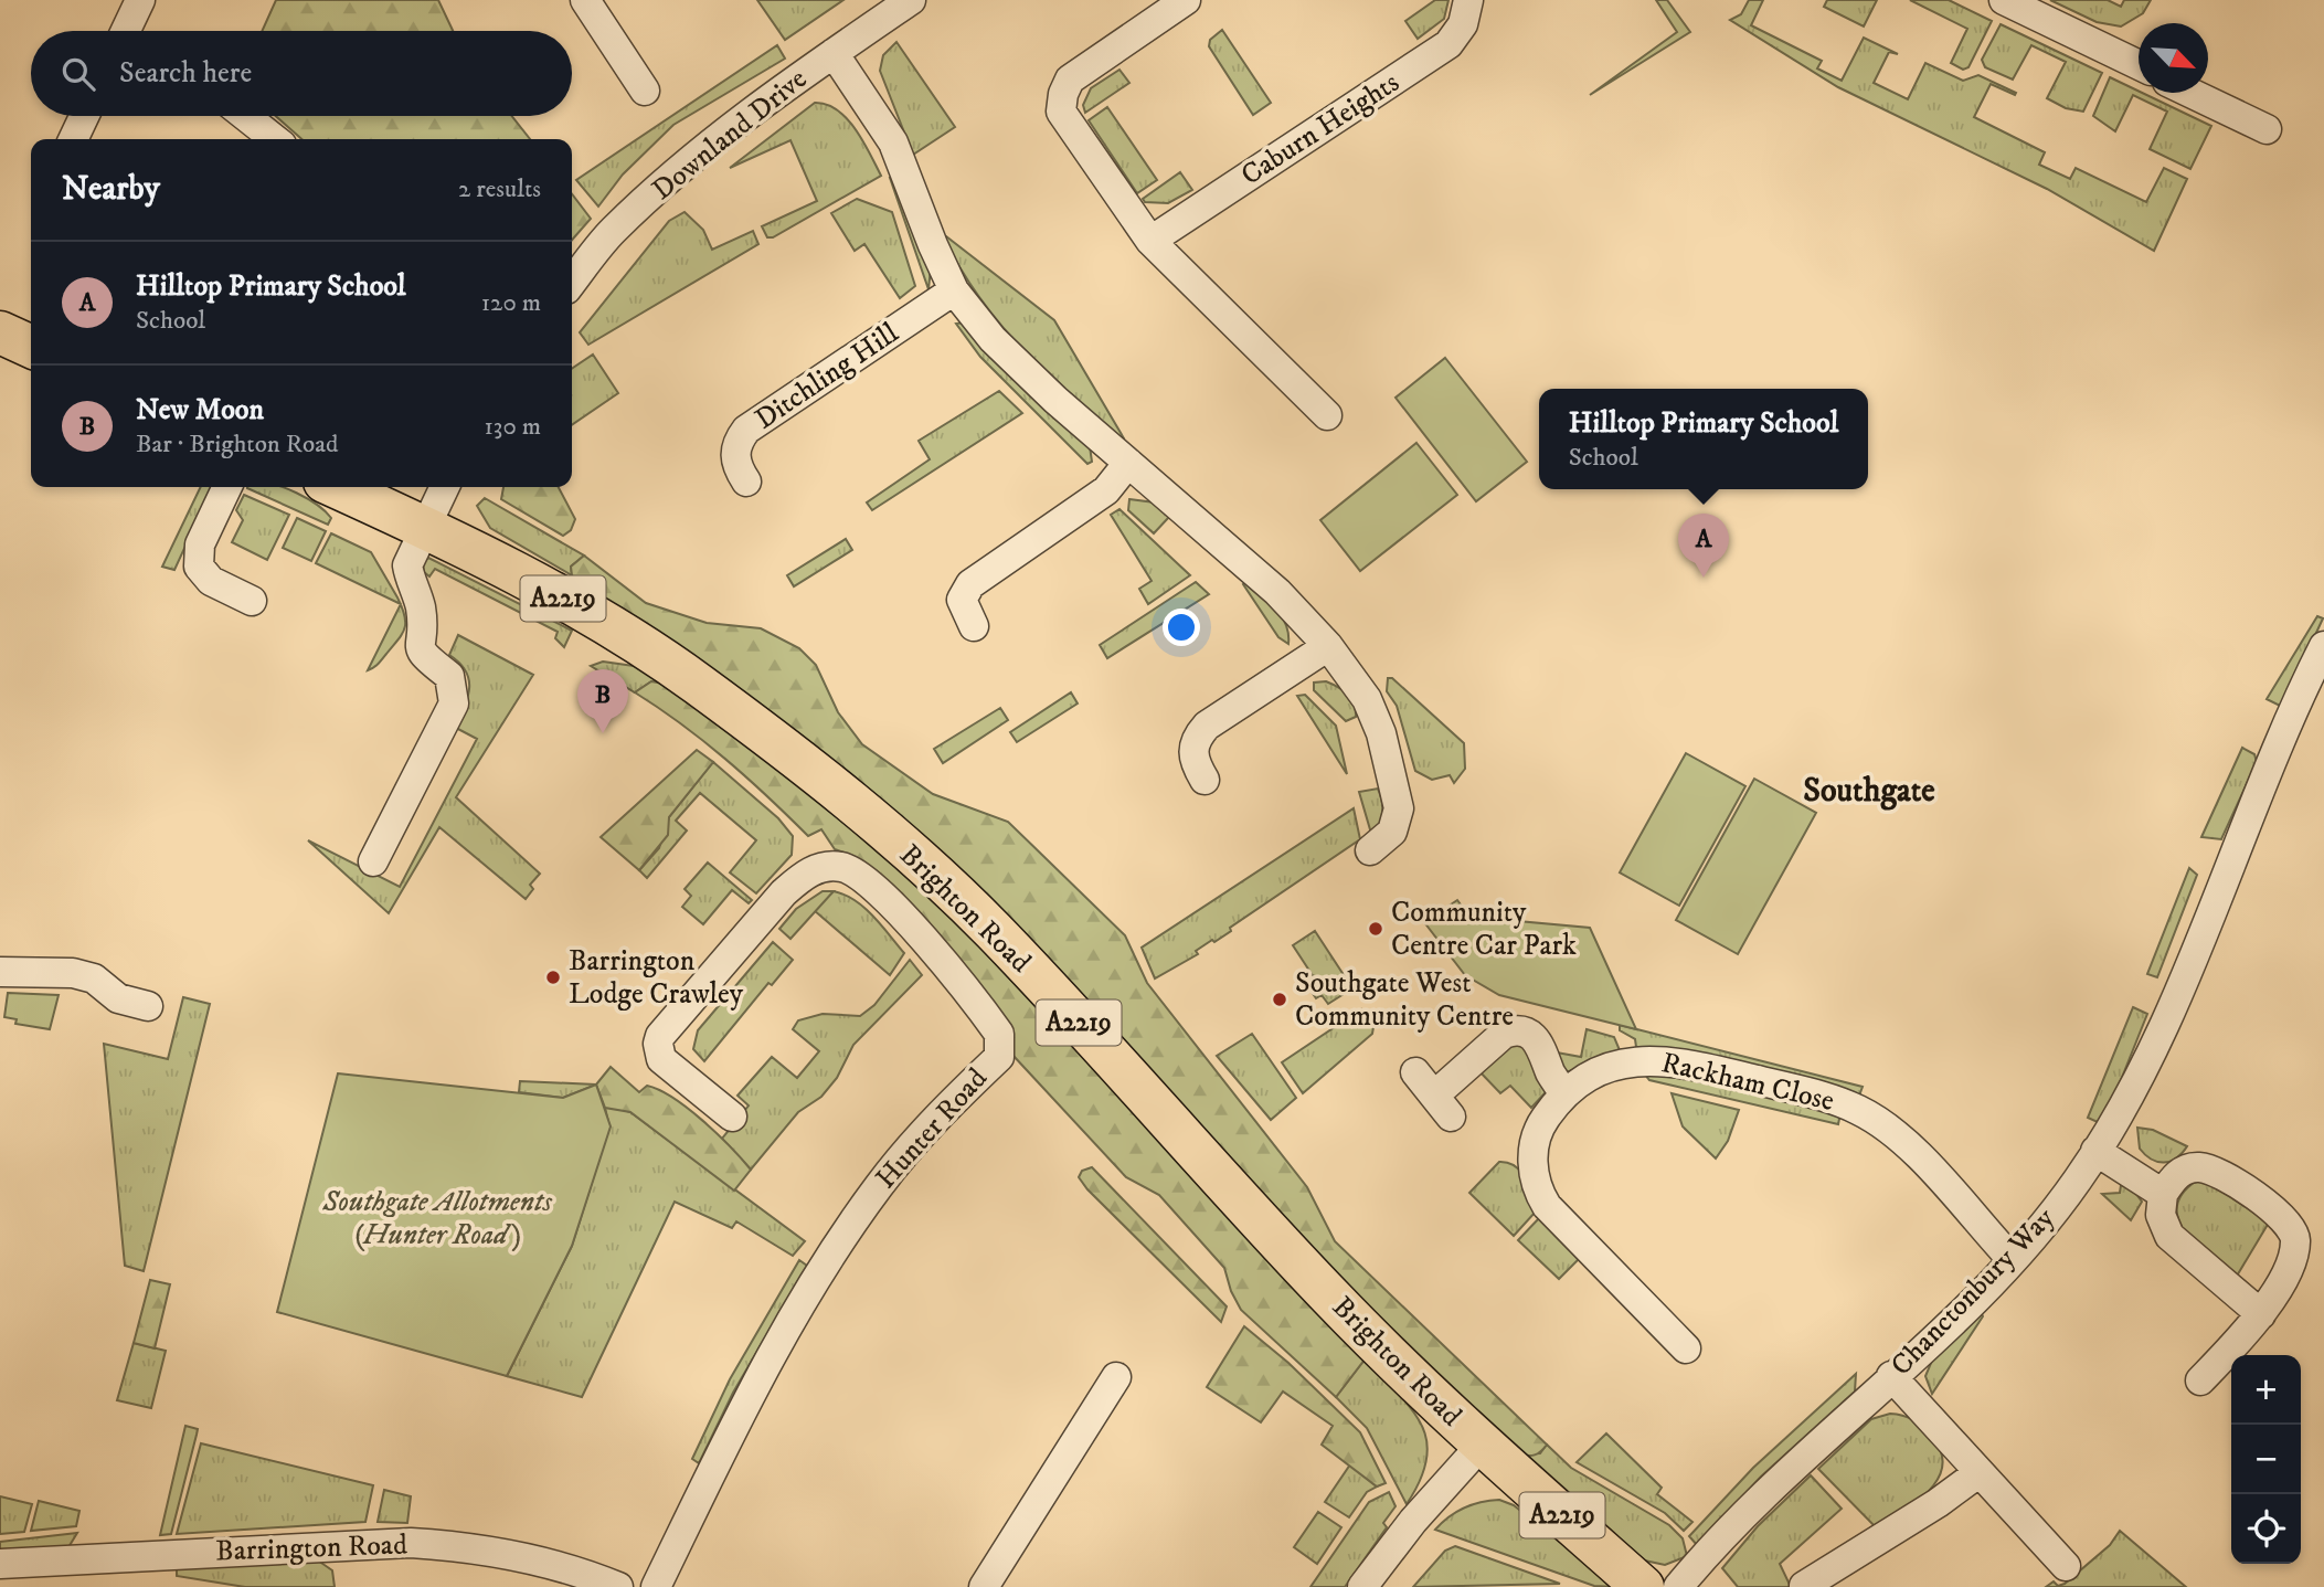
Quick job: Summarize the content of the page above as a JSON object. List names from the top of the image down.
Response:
{
  "streets": {
    "main road": ["A2219", "Brighton Road"],
    "street": [
      "Caburn Heights",
      "Downland Drive",
      "Ditchling Hill",
      "Rackham Close",
      "Hunter Road",
      "Chanctonbury Way",
      "Barrington Road"
    ]
  },
  "crossings": [
    ["Rackham Close", "Chanctonbury Way"]
  ],
  "districts": ["Southgate"],
  "parks": ["Southgate Allotments (Hunter Road)"],
  "places": ["Community Centre Car Park", "Barrington Lodge Crawley", "Southgate West Community Centre"],
  "north": "bottom right",
  "page": {
    "search": "Search here",
    "heading": ["Nearby", "2 results"],
    "list": [
      {
        "mark": "A",
        "name": "Hilltop Primary School",
        "note": "School",
        "value": "120 m"
      },
      {
        "mark": "B",
        "name": "New Moon",
        "note": "Bar · Brighton Road",
        "value": "130 m"
      }
    ],
    "popup": ["Hilltop Primary School", "School"],
    "pins": ["A", "B"],
    "map_buttons": ["+", "−"]
  }
}
